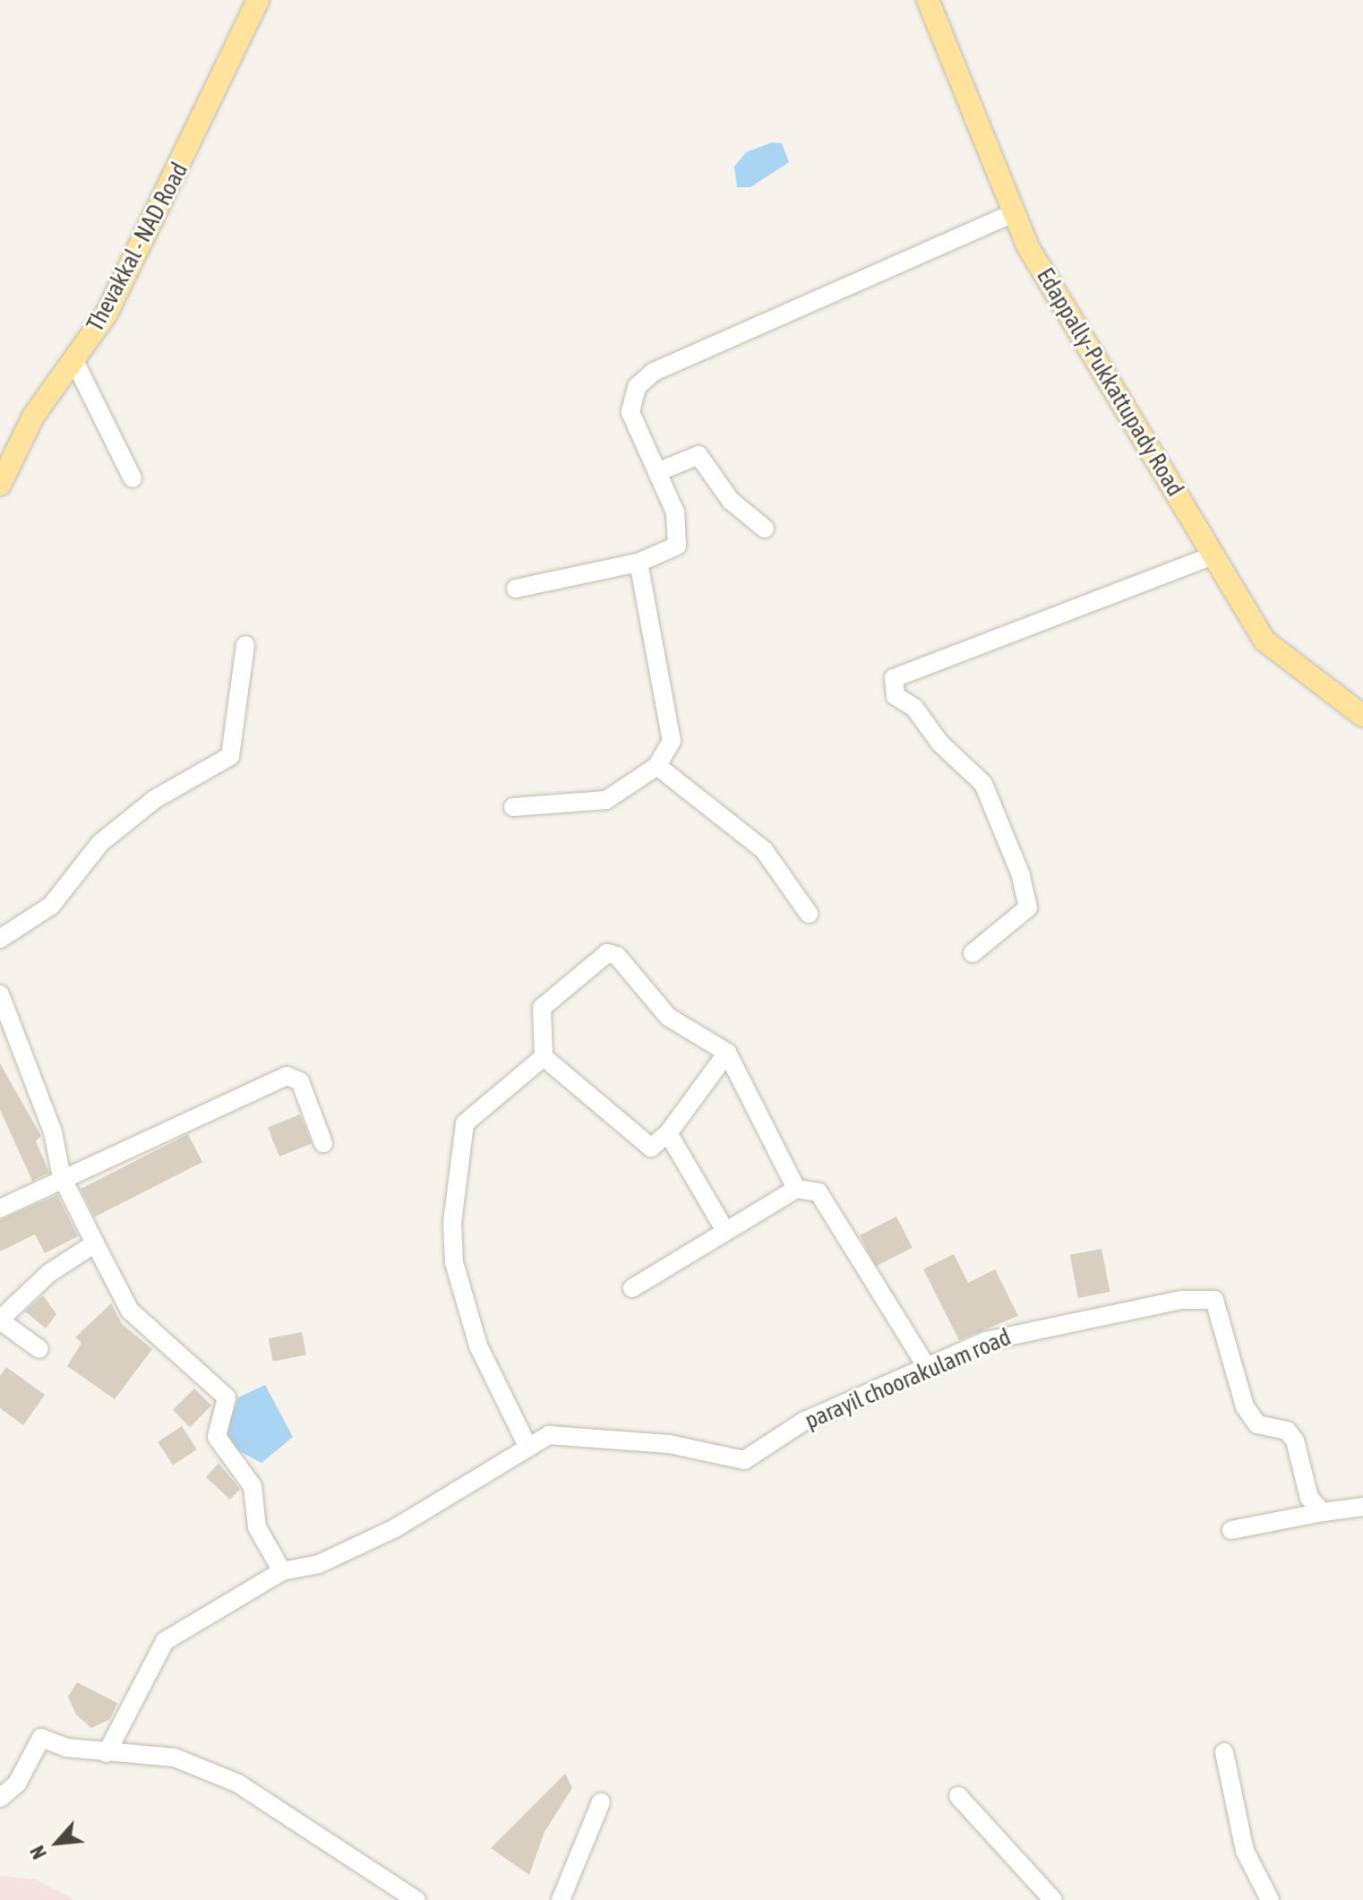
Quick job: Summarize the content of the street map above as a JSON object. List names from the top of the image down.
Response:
{
  "streets": {
    "main road": ["Thevakkal - NAD Road", "Edappally-Pukkattupady Road"],
    "street": ["parayil choorakulam road"]
  },
  "north": "bottom left"
}
